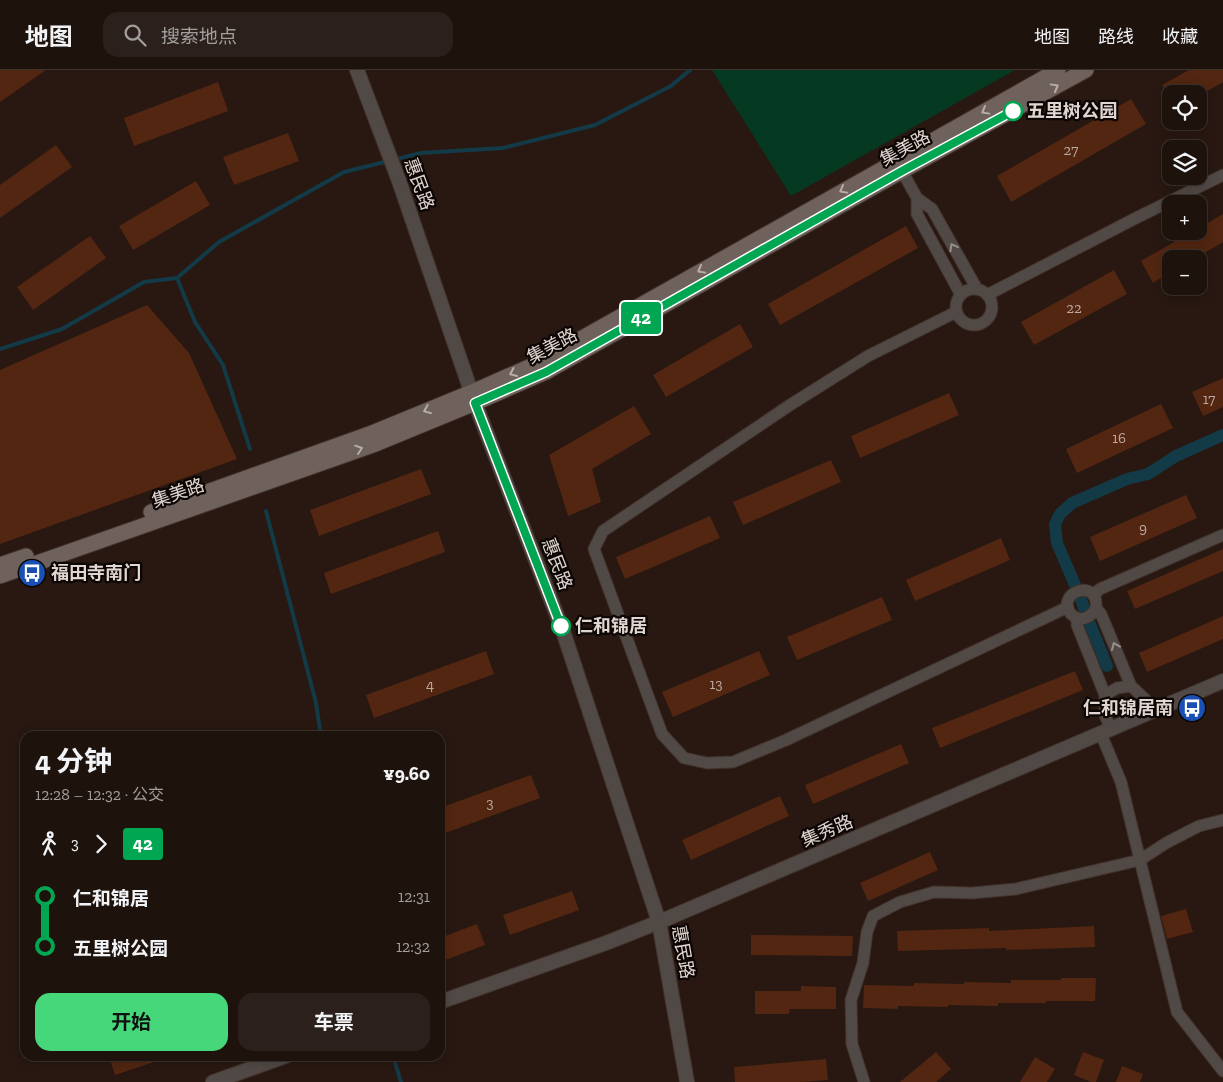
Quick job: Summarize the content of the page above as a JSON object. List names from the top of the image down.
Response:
{
  "streets": {
    "main road": ["集美路"],
    "street": ["惠民路", "集秀路"]
  },
  "crossings": [
    ["集美路", "惠民路"],
    ["惠民路", "集秀路"]
  ],
  "places": {
    "other": ["五里树公园", "仁和锦居"],
    "bus stop": ["福田寺南门", "仁和锦居南"]
  },
  "lines": ["bus line 42"],
  "house_numbers": [
    "27",
    "22",
    "17",
    "16",
    "9",
    "13",
    "4",
    "3"
  ],
  "page": {
    "header": "地图",
    "search": "搜索地点",
    "nav": ["地图", "路线", "收藏"],
    "on_map": "42",
    "map_buttons": ["+", "−"],
    "heading": ["4 分钟", "12:28 – 12:32 · 公交", "¥9.60"],
    "legs": ["3", "42"],
    "list": [
      {
        "name": "仁和锦居",
        "value": "12:31"
      },
      {
        "name": "五里树公园",
        "value": "12:32"
      }
    ],
    "buttons": ["开始", "车票"]
  }
}
